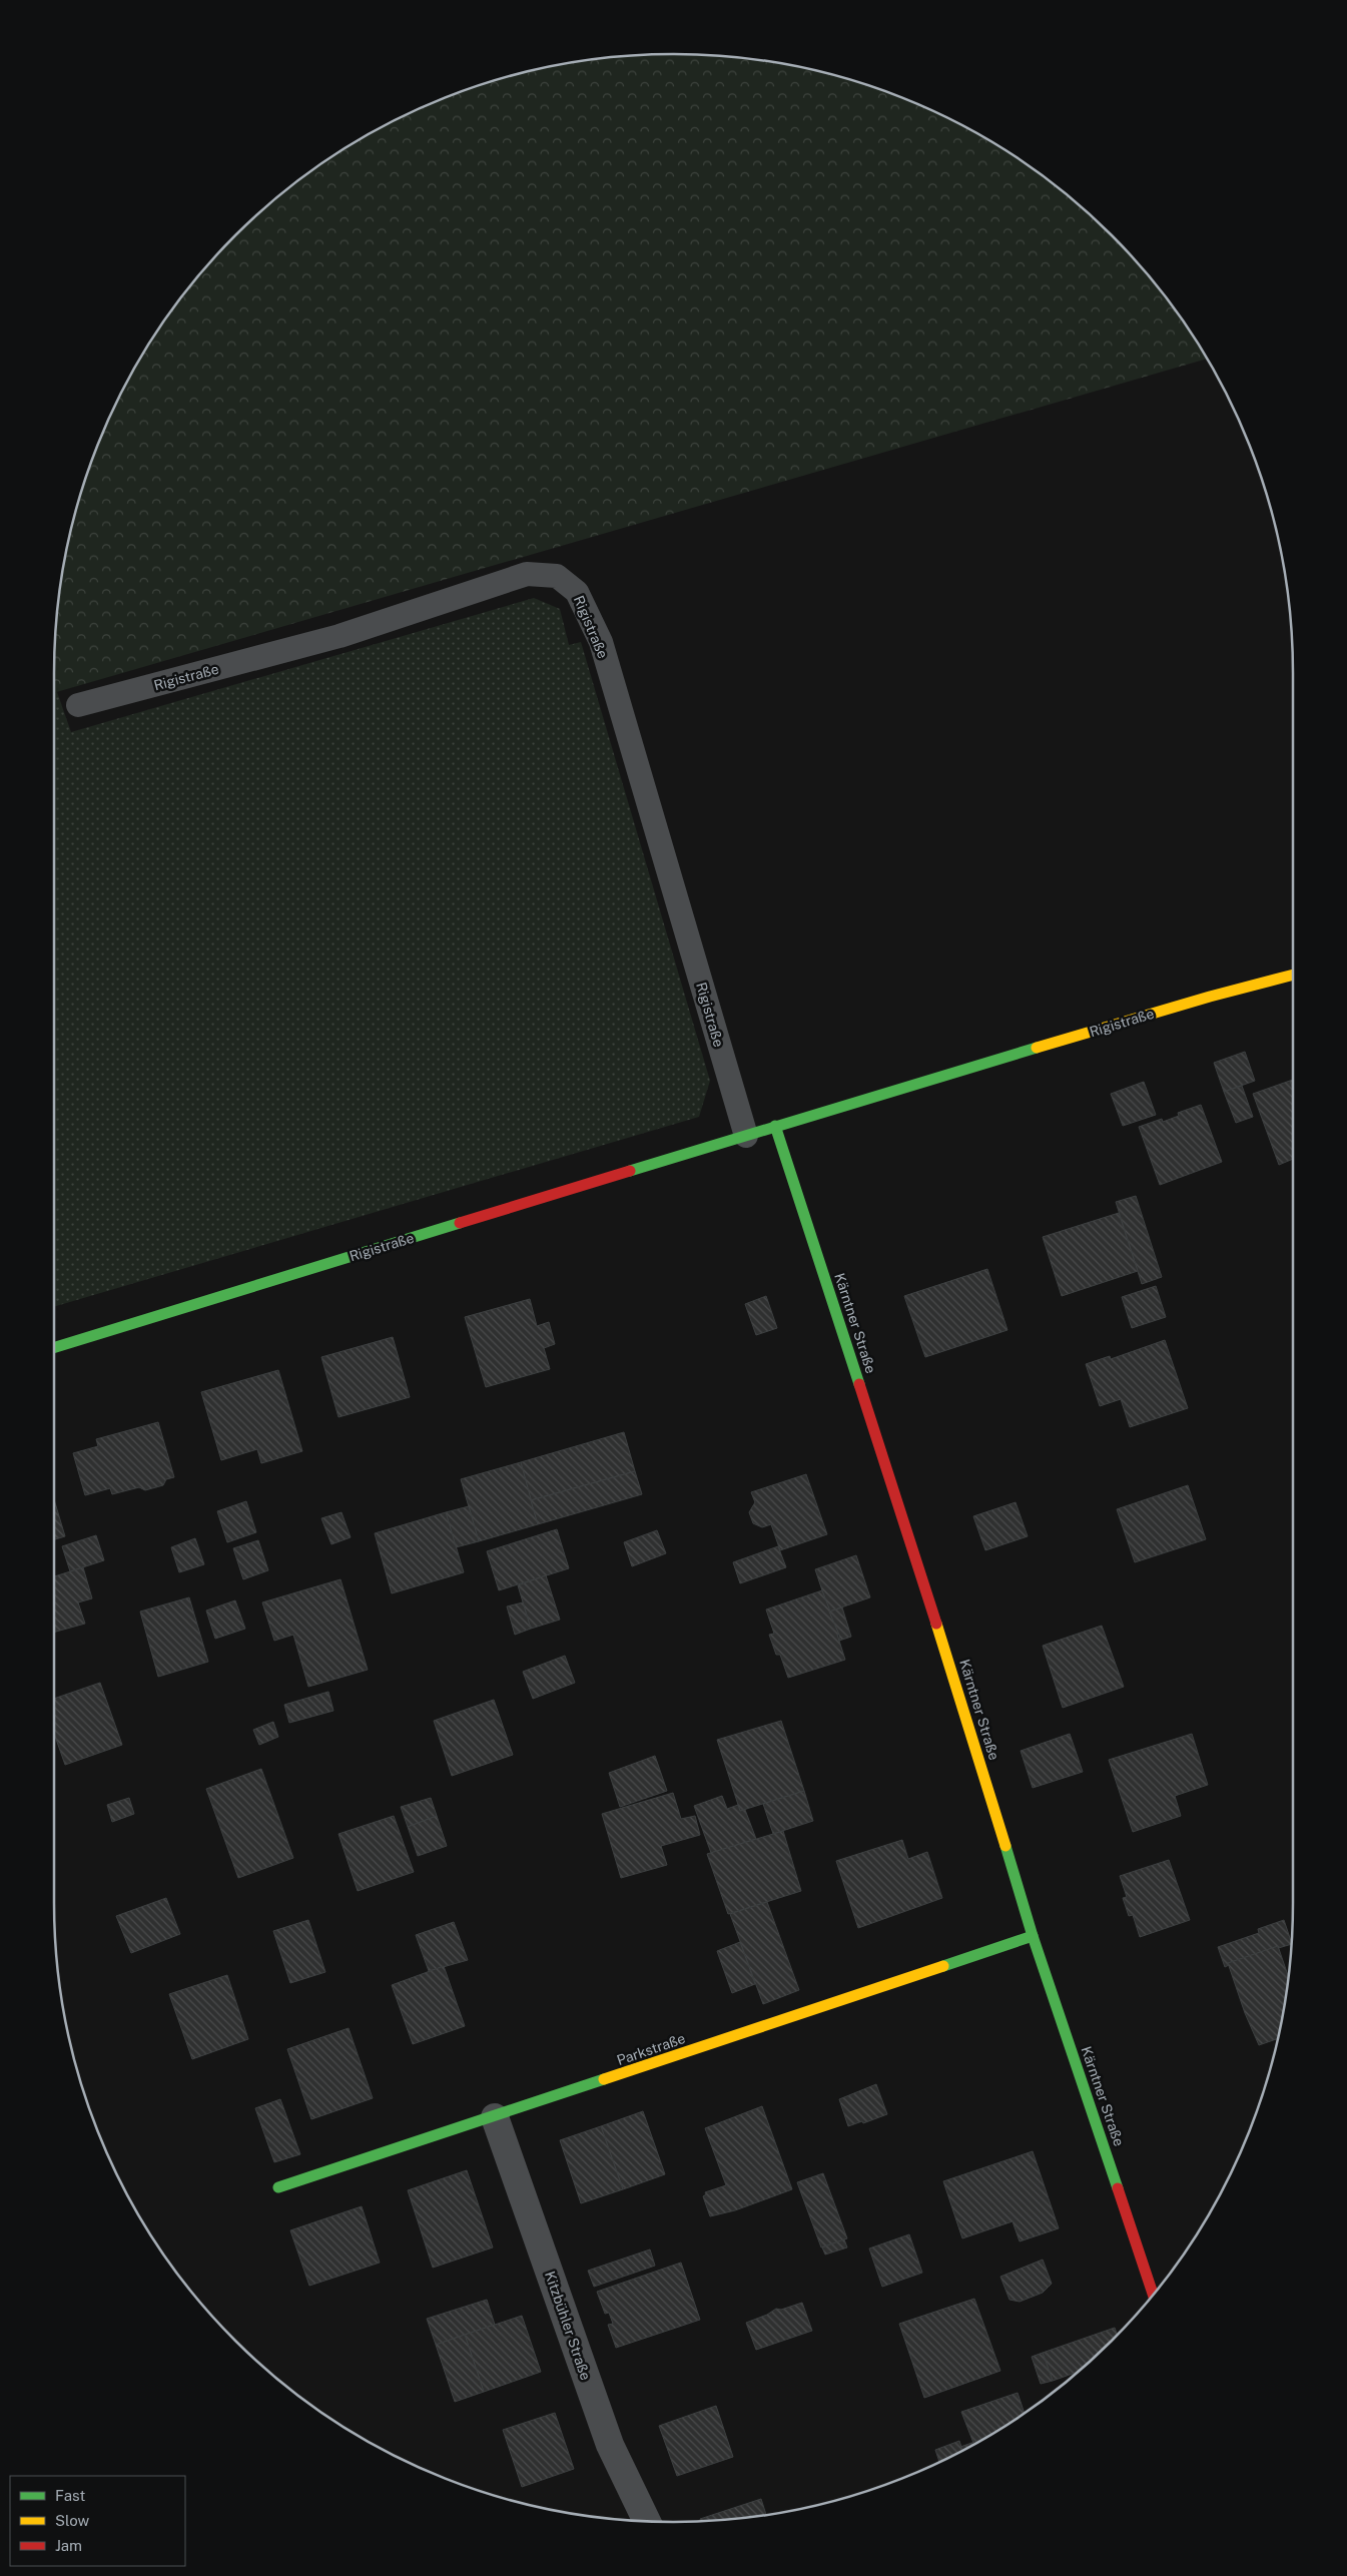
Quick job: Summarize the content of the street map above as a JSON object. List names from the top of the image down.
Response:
{
  "streets": {
    "street": [
      "Rigistraße",
      "Kärntner Straße",
      "Parkstraße",
      "Kitzbühler Straße"
    ]
  },
  "crossings": [
    ["Rigistraße", "Kärntner Straße"],
    ["Kärntner Straße", "Parkstraße"],
    ["Parkstraße", "Kitzbühler Straße"]
  ],
  "legend": ["Fast", "Slow", "Jam"]
}
